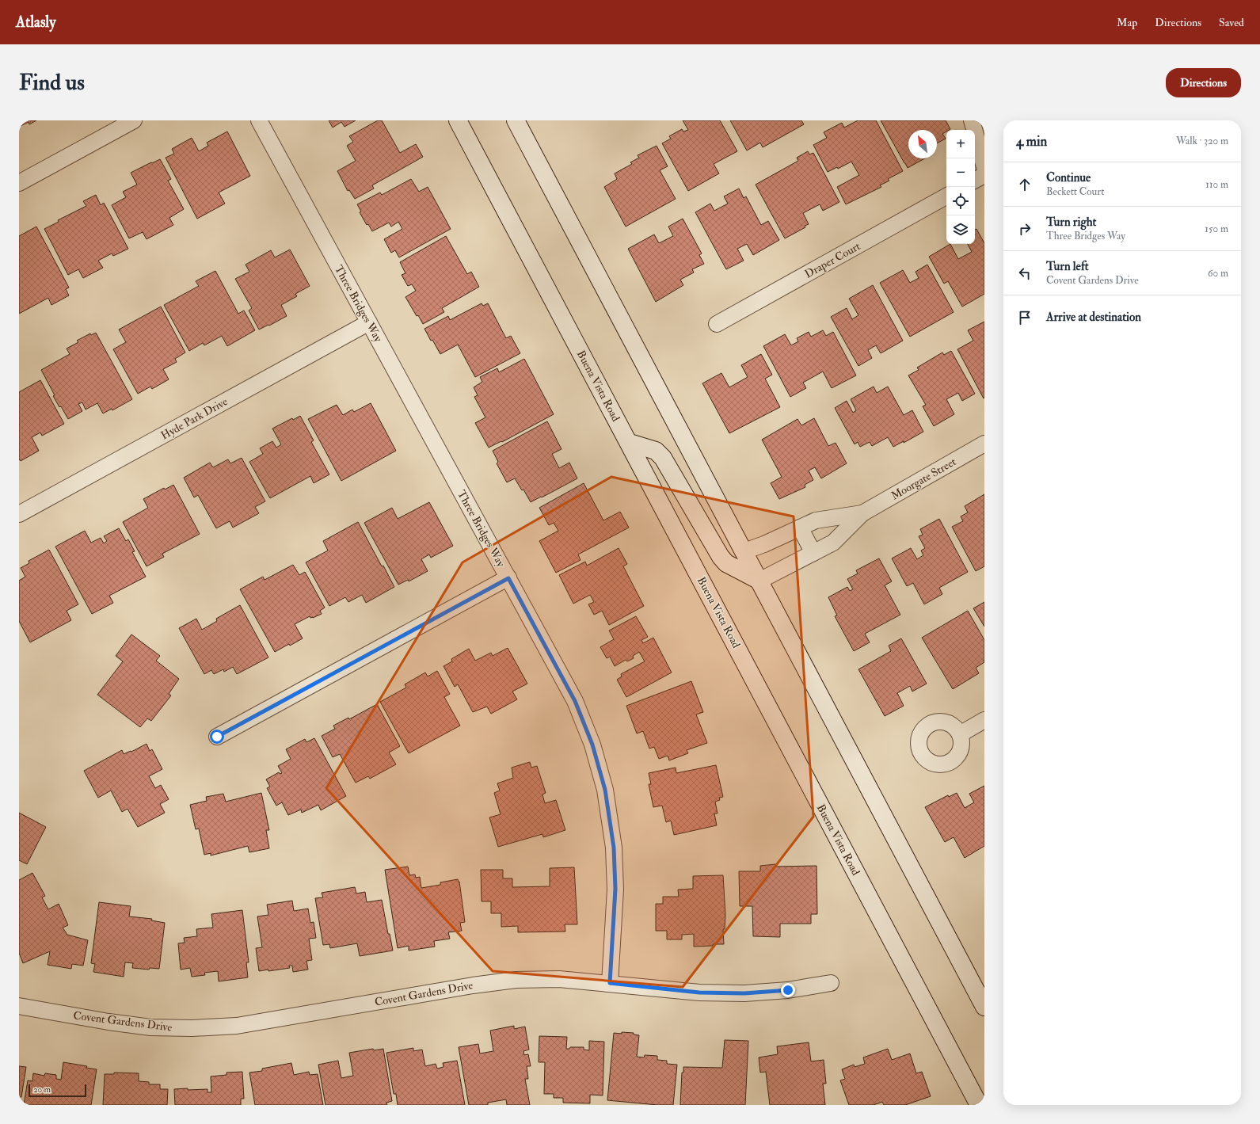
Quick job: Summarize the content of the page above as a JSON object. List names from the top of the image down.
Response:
{
  "streets": {
    "main road": ["Buena Vista Road"],
    "street": [
      "Draper Court",
      "Three Bridges Way",
      "Hyde Park Drive",
      "Moorgate Street",
      "Covent Gardens Drive"
    ]
  },
  "crossings": [
    ["Three Bridges Way", "Hyde Park Drive"],
    ["Three Bridges Way", "Covent Gardens Drive"]
  ],
  "scale_bar": "20 m",
  "north": "top left",
  "page": {
    "header": "Atlasly",
    "nav": ["Map", "Directions", "Saved"],
    "buttons": "Directions",
    "title": "Find us",
    "heading": ["4 min", "Walk · 320 m"],
    "map_buttons": ["+", "−"],
    "list": [
      ["Continue", "Beckett Court", "110 m"],
      ["Turn right", "Three Bridges Way", "150 m"],
      ["Turn left", "Covent Gardens Drive", "60 m"],
      "Arrive at destination"
    ],
    "scale": "20 m"
  }
}
